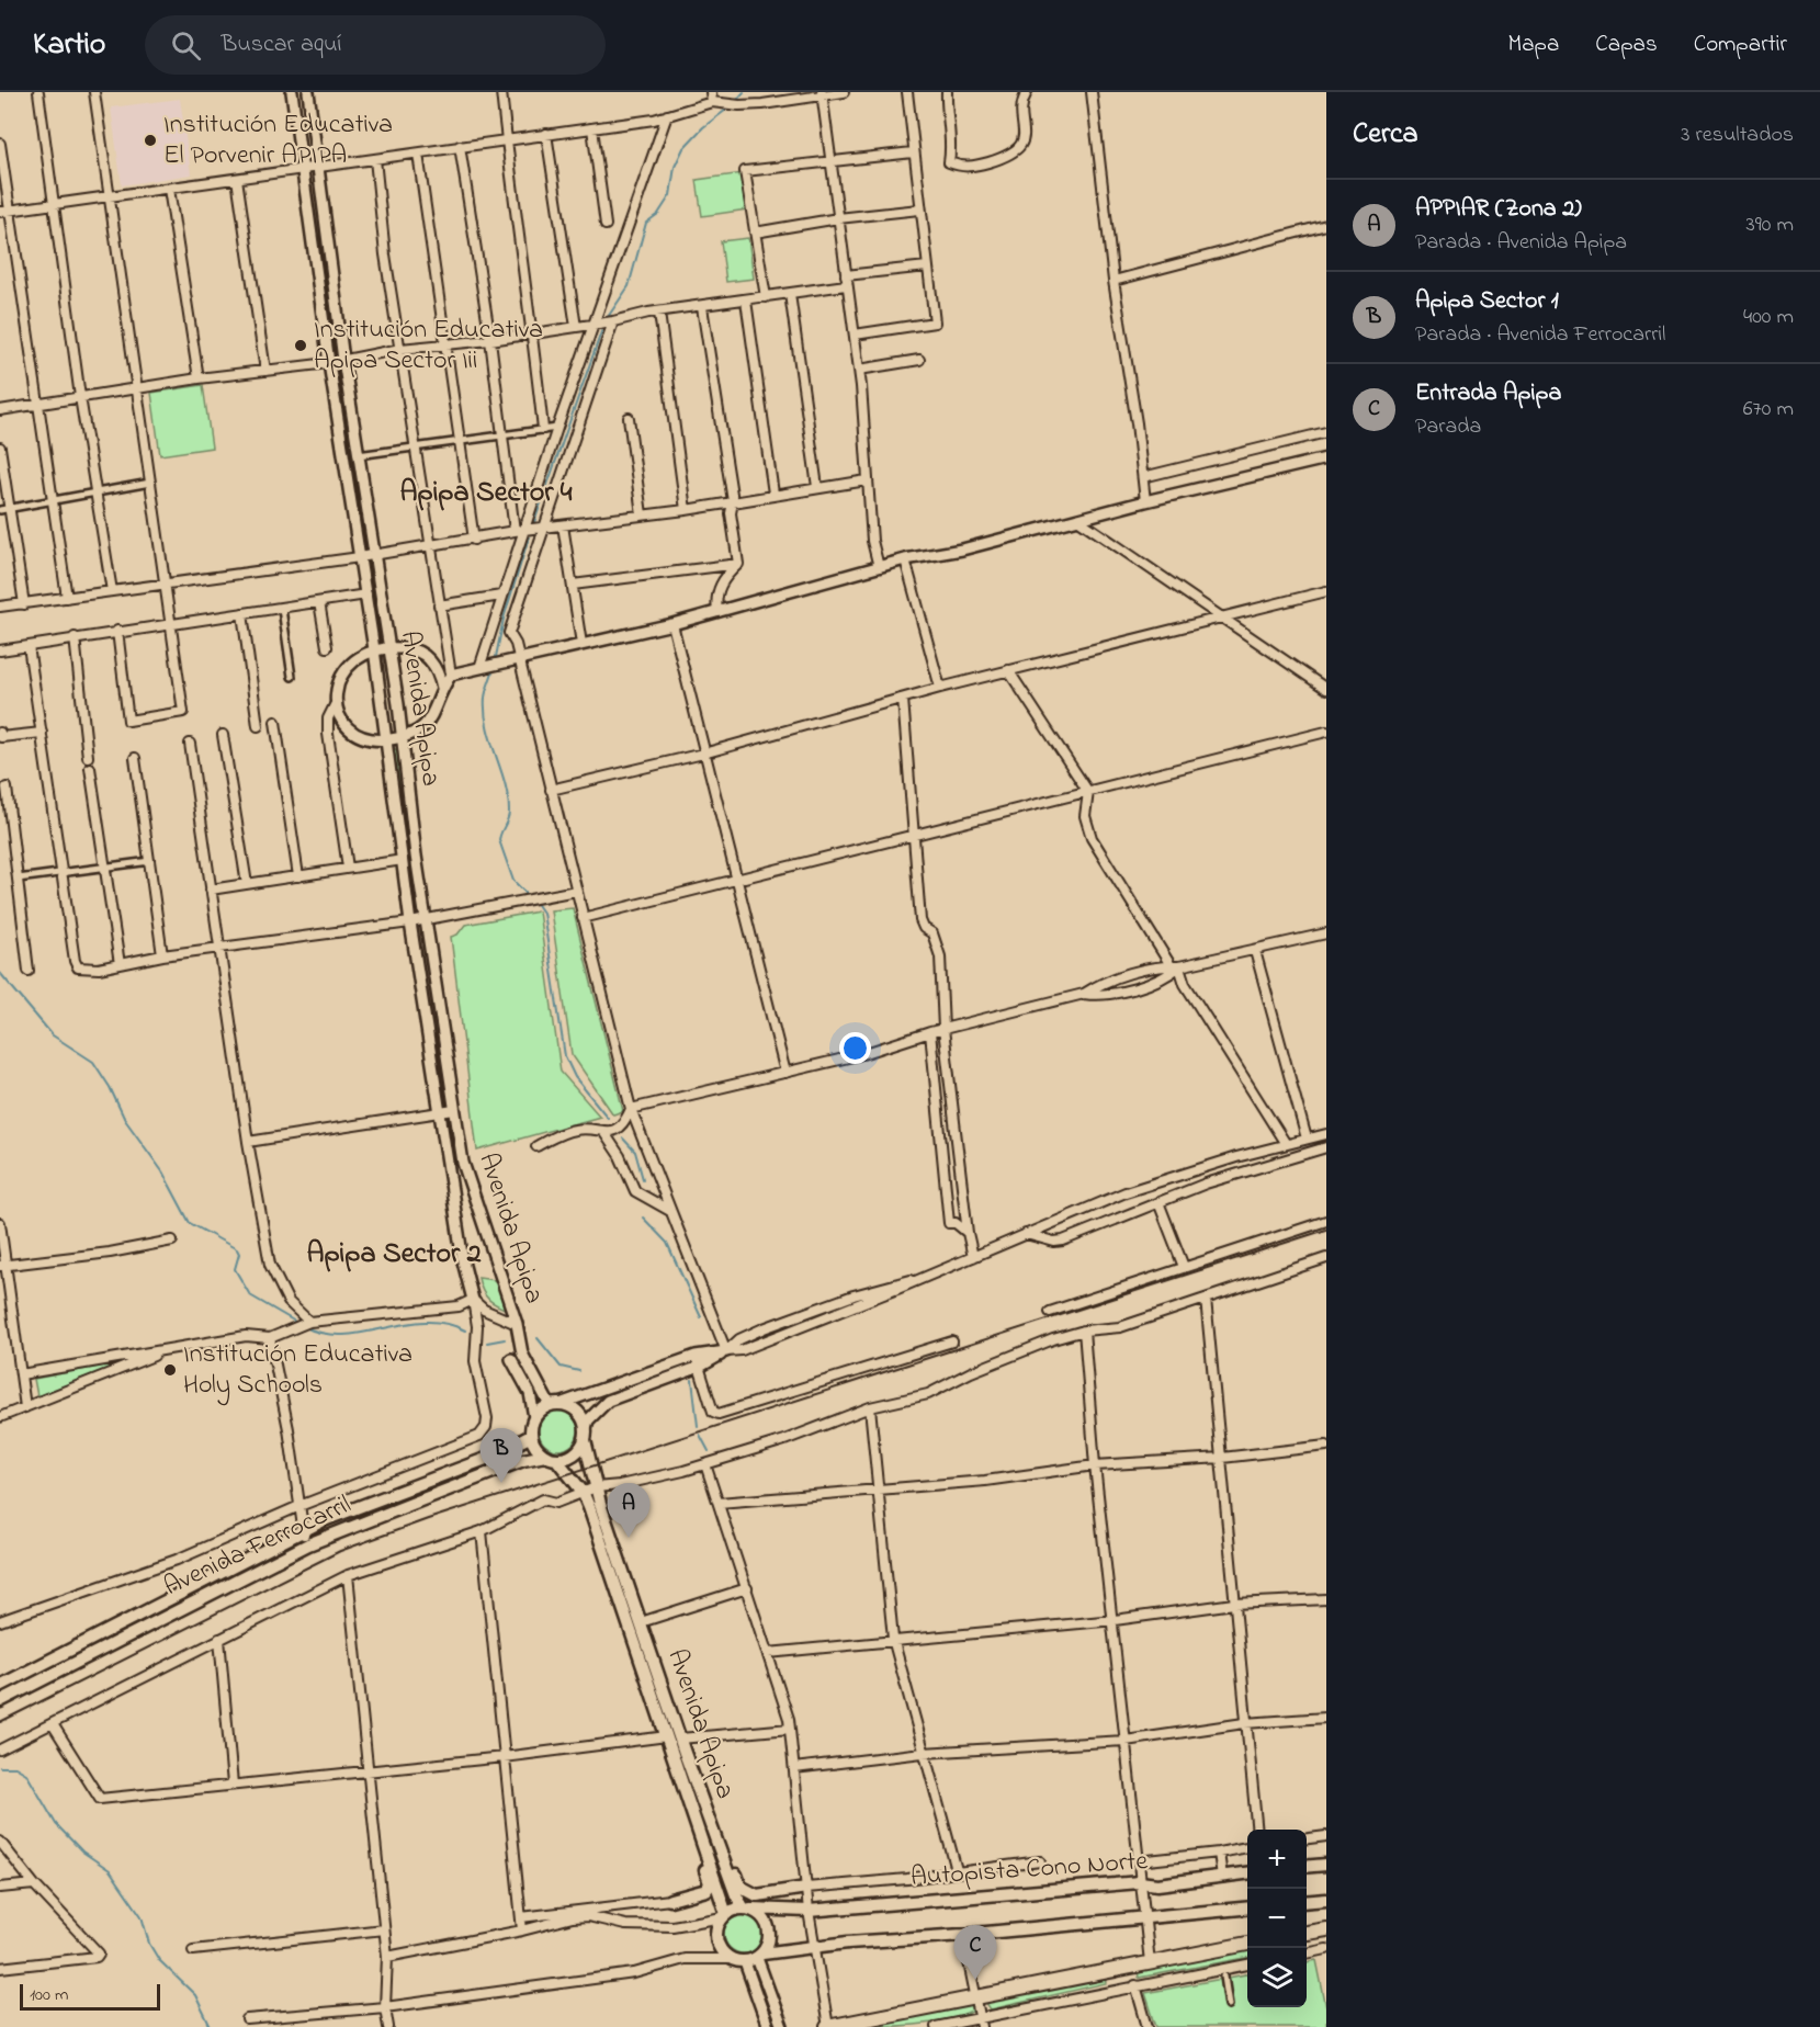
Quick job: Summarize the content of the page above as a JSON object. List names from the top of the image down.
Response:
{
  "streets": {
    "main road": ["Avenida Apipa", "Avenida Ferrocarril", "Autopista Cono Norte"]
  },
  "crossings": [
    ["Avenida Apipa", "Avenida Ferrocarril"],
    ["Avenida Apipa", "Autopista Cono Norte"]
  ],
  "districts": ["Apipa Sector 4", "Apipa Sector 2"],
  "places": ["Institución Educativa El Porvenir APIPA", "Institución Educativa Apipa Sector Iii", "Institución Educativa Holy Schools"],
  "scale_bar": "100 m",
  "page": {
    "header": "Kartio",
    "search": "Buscar aquí",
    "nav": ["Mapa", "Capas", "Compartir"],
    "heading": ["Cerca", "3 resultados"],
    "list": [
      {
        "mark": "A",
        "name": "APPIAR (Zona 2)",
        "note": "Parada · Avenida Apipa",
        "value": "390 m"
      },
      {
        "mark": "B",
        "name": "Apipa Sector 1",
        "note": "Parada · Avenida Ferrocarril",
        "value": "400 m"
      },
      {
        "mark": "C",
        "name": "Entrada Apipa",
        "note": "Parada",
        "value": "670 m"
      }
    ],
    "pins": ["B", "A", "C"],
    "map_buttons": ["+", "−"],
    "scale": "100 m"
  }
}
